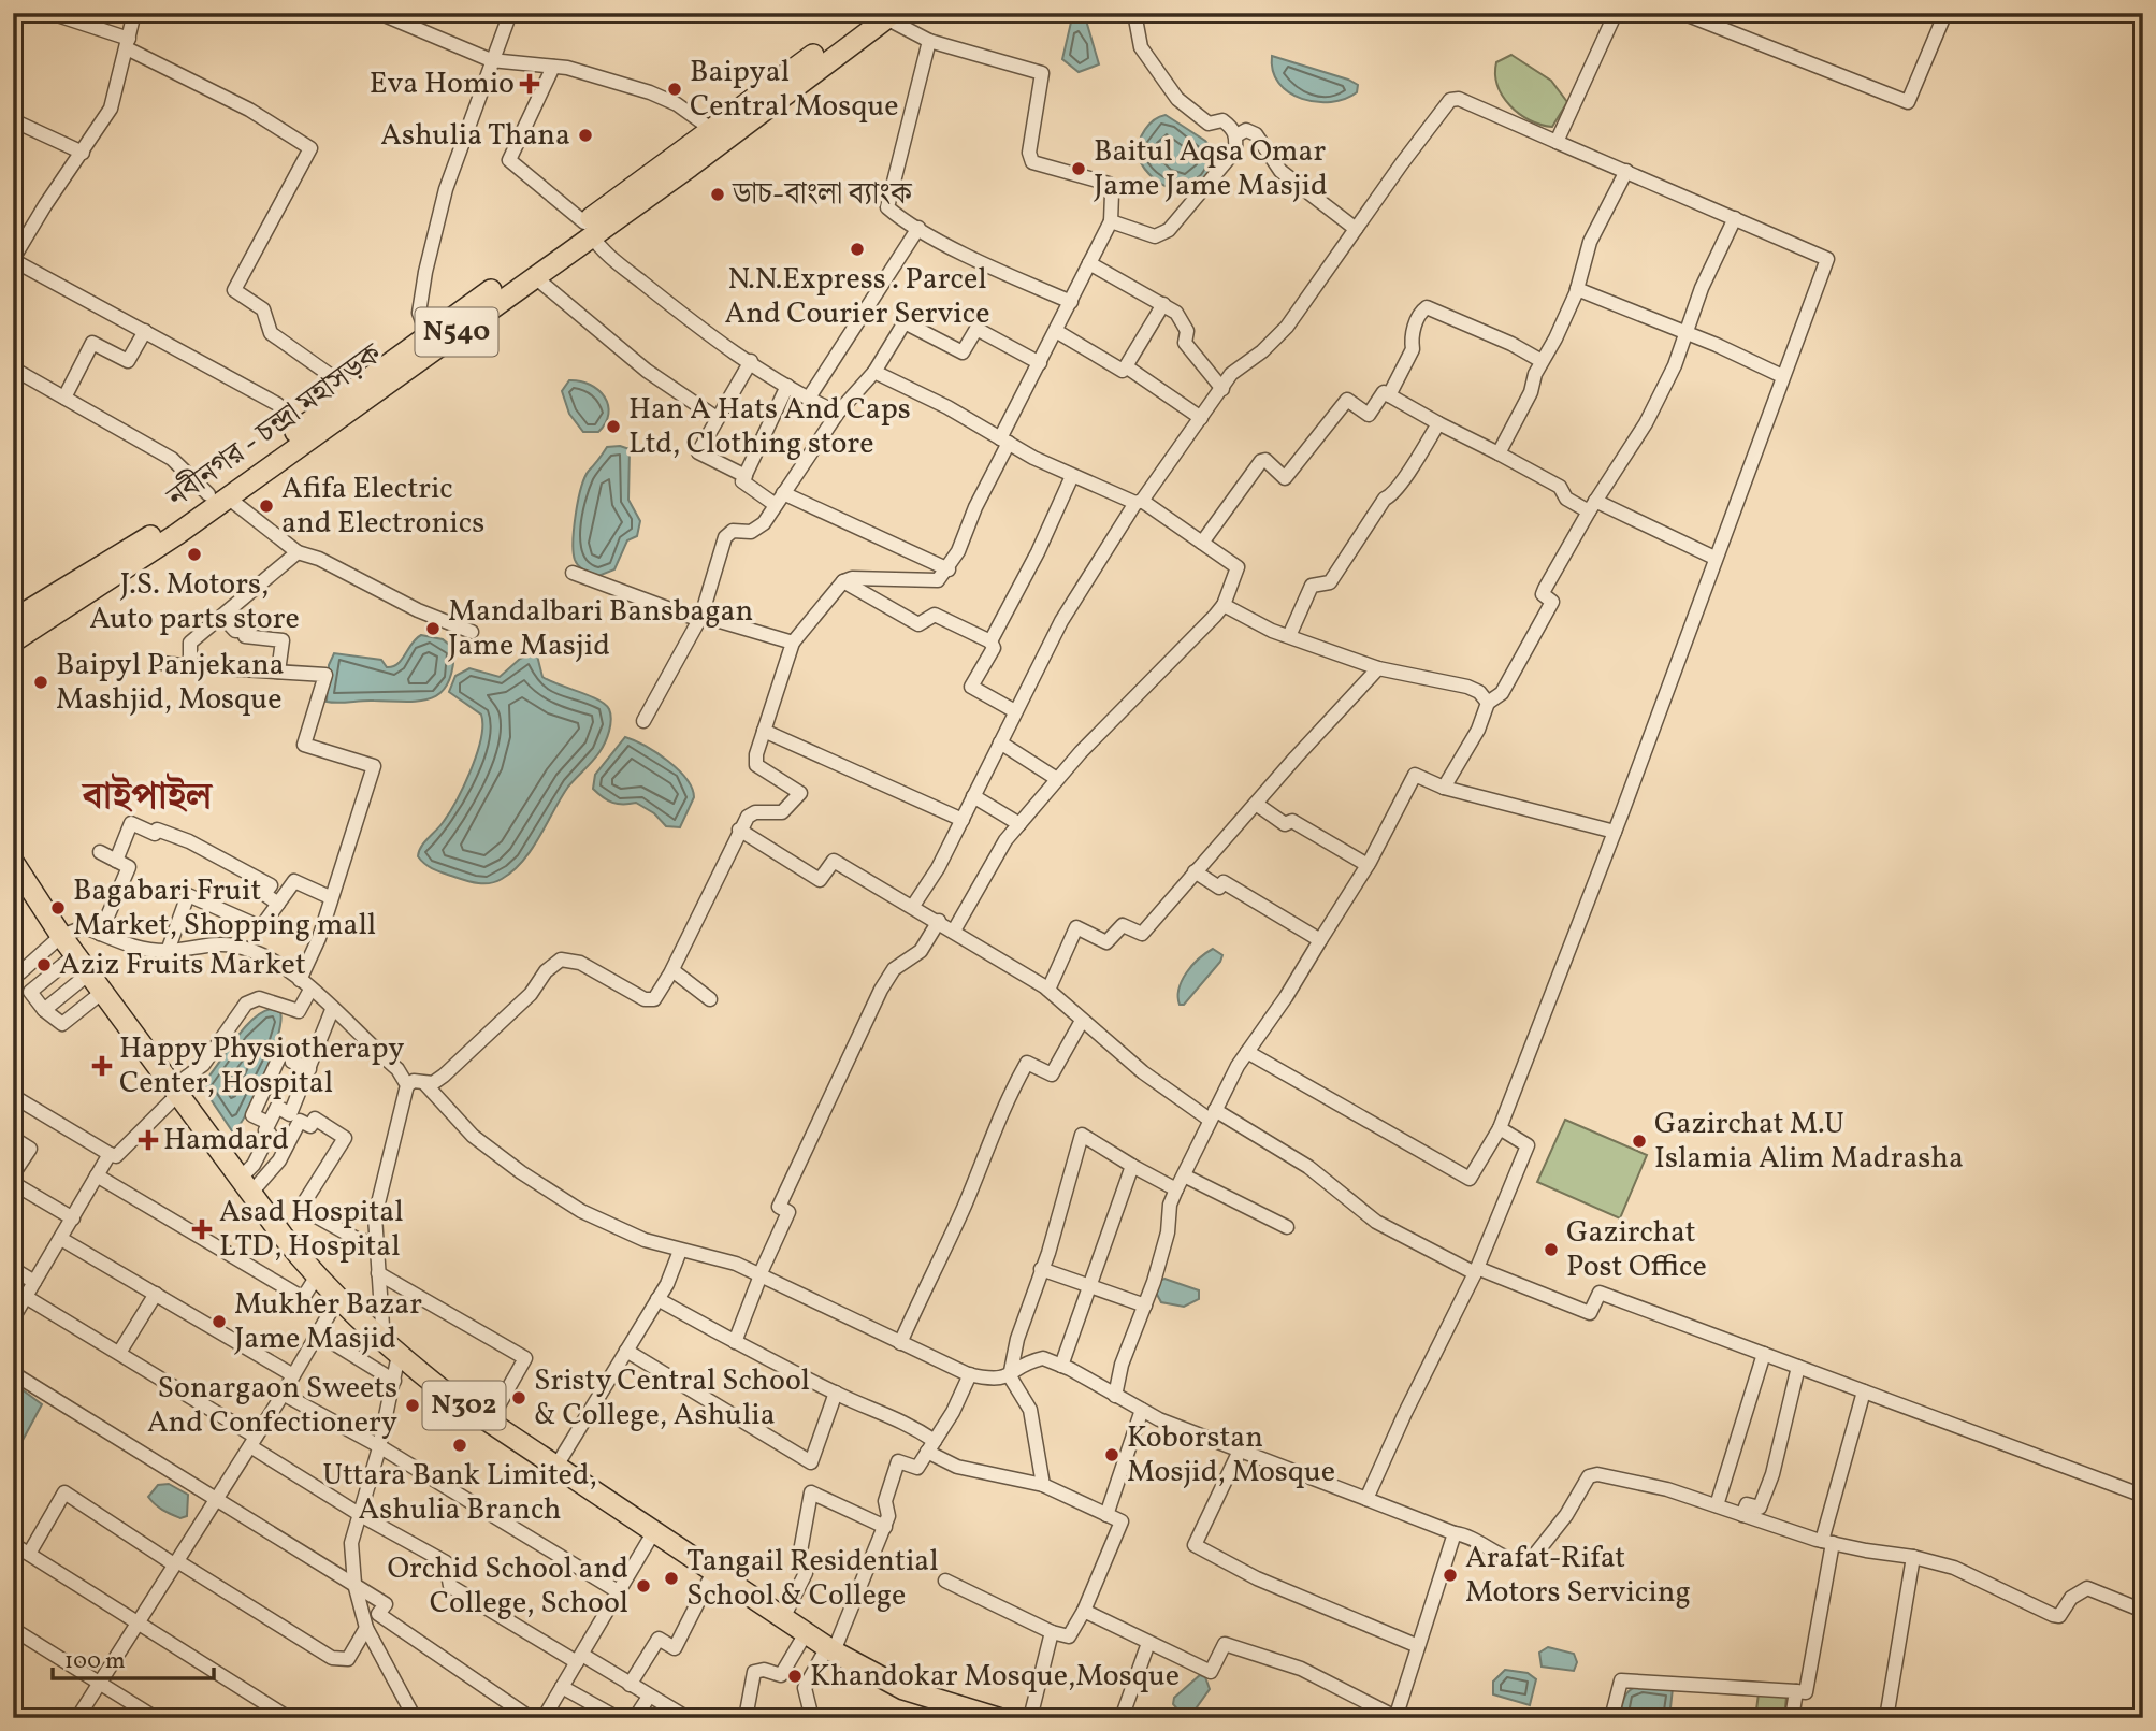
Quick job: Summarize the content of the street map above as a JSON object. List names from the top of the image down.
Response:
{
  "streets": {
    "highway": ["N540", "নবীনগর - চন্দ্রা মহাসড়ক", "N302"]
  },
  "districts": ["বাইপাইল"],
  "places": {
    "health": [
      "Eva Homio",
      "Happy Physiotherapy Center, Hospital",
      "Hamdard",
      "Asad Hospital LTD, Hospital"
    ],
    "other": [
      "Baipyal Central Mosque",
      "Ashulia Thana",
      "Baitul Aqsa Omar Jame Jame Masjid",
      "ডাচ-বাংলা ব্যাংক",
      "N.N.Express . Parcel And Courier Service",
      "Han A Hats And Caps Ltd, Clothing store",
      "Afifa Electric and Electronics",
      "J.S. Motors, Auto parts store",
      "Mandalbari Bansbagan Jame Masjid",
      "Baipyl Panjekana Mashjid, Mosque",
      "Bagabari Fruit Market, Shopping mall",
      "Aziz Fruits Market",
      "Gazirchat M.U Islamia Alim Madrasha",
      "Gazirchat Post Office",
      "Mukher Bazar Jame Masjid",
      "Sristy Central School & College, Ashulia",
      "Sonargaon Sweets And Confectionery",
      "Uttara Bank Limited, Ashulia Branch",
      "Koborstan Mosjid, Mosque",
      "Arafat-Rifat Motors Servicing",
      "Tangail Residential School & College",
      "Orchid School and College, School",
      "Khandokar Mosque,Mosque"
    ]
  },
  "scale_bar": "100 m"
}
